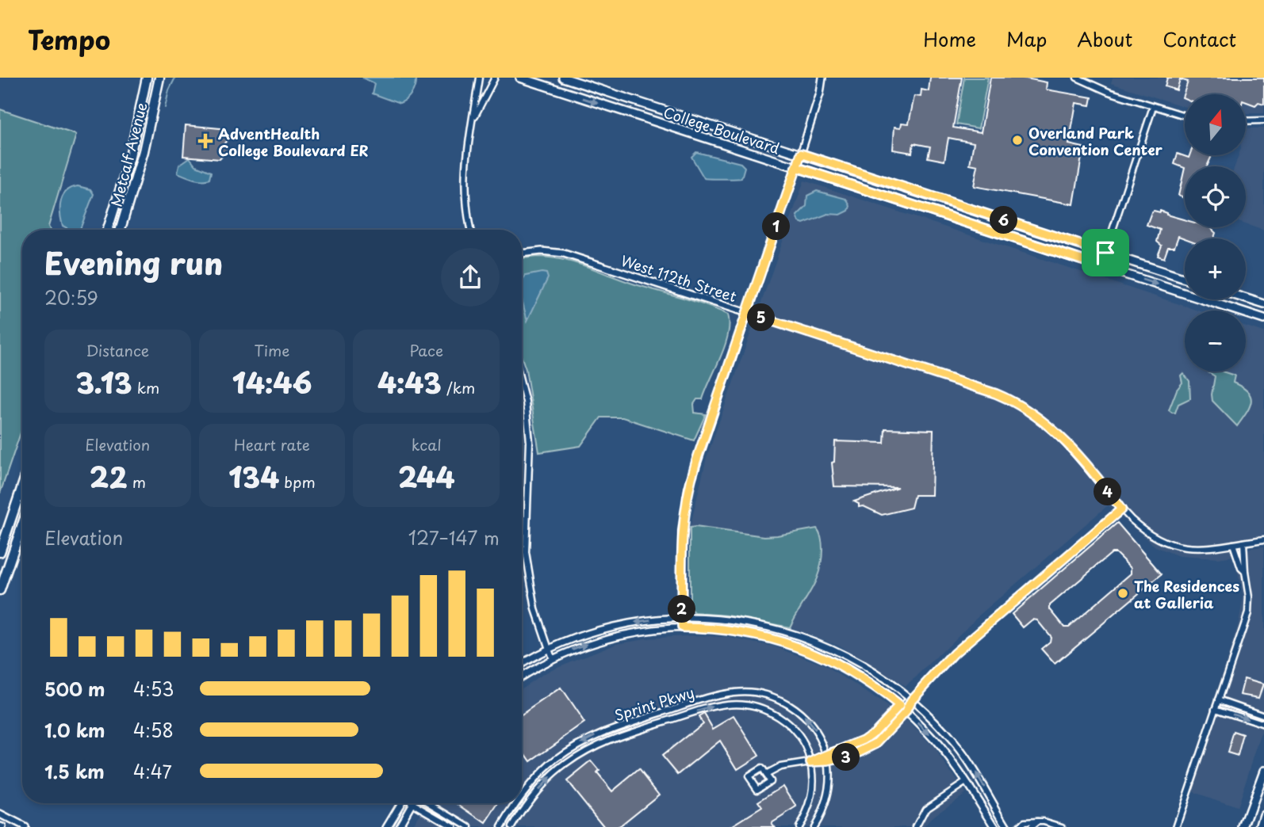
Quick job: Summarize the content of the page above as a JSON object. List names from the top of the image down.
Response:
{
  "streets": {
    "main road": ["College Boulevard", "Metcalf Avenue"],
    "street": ["West 112th Street", "Sprint Pkwy"]
  },
  "places": {
    "other": ["Overland Park Convention Center", "The Residences at Galleria"],
    "health": ["AdventHealth College Boulevard ER"]
  },
  "north": "top",
  "page": {
    "header": "Tempo",
    "nav": [
      "Home",
      "Map",
      "About",
      "Contact"
    ],
    "map_buttons": ["+", "−"],
    "pins": [
      "6",
      "1",
      "5",
      "4",
      "2",
      "3"
    ],
    "heading": ["Evening run", "20:59"],
    "stats": [
      ["Distance", "3.13 km"],
      ["Time", "14:46"],
      ["Pace", "4:43 /km"],
      ["Elevation", "22 m"],
      ["Heart rate", "134 bpm"],
      ["kcal", "244"]
    ],
    "chart": ["Elevation", "127–147 m"],
    "list": [
      {
        "name": "500 m",
        "note": "4:53"
      },
      {
        "name": "1.0 km",
        "note": "4:58"
      },
      {
        "name": "1.5 km",
        "note": "4:47"
      }
    ]
  }
}
